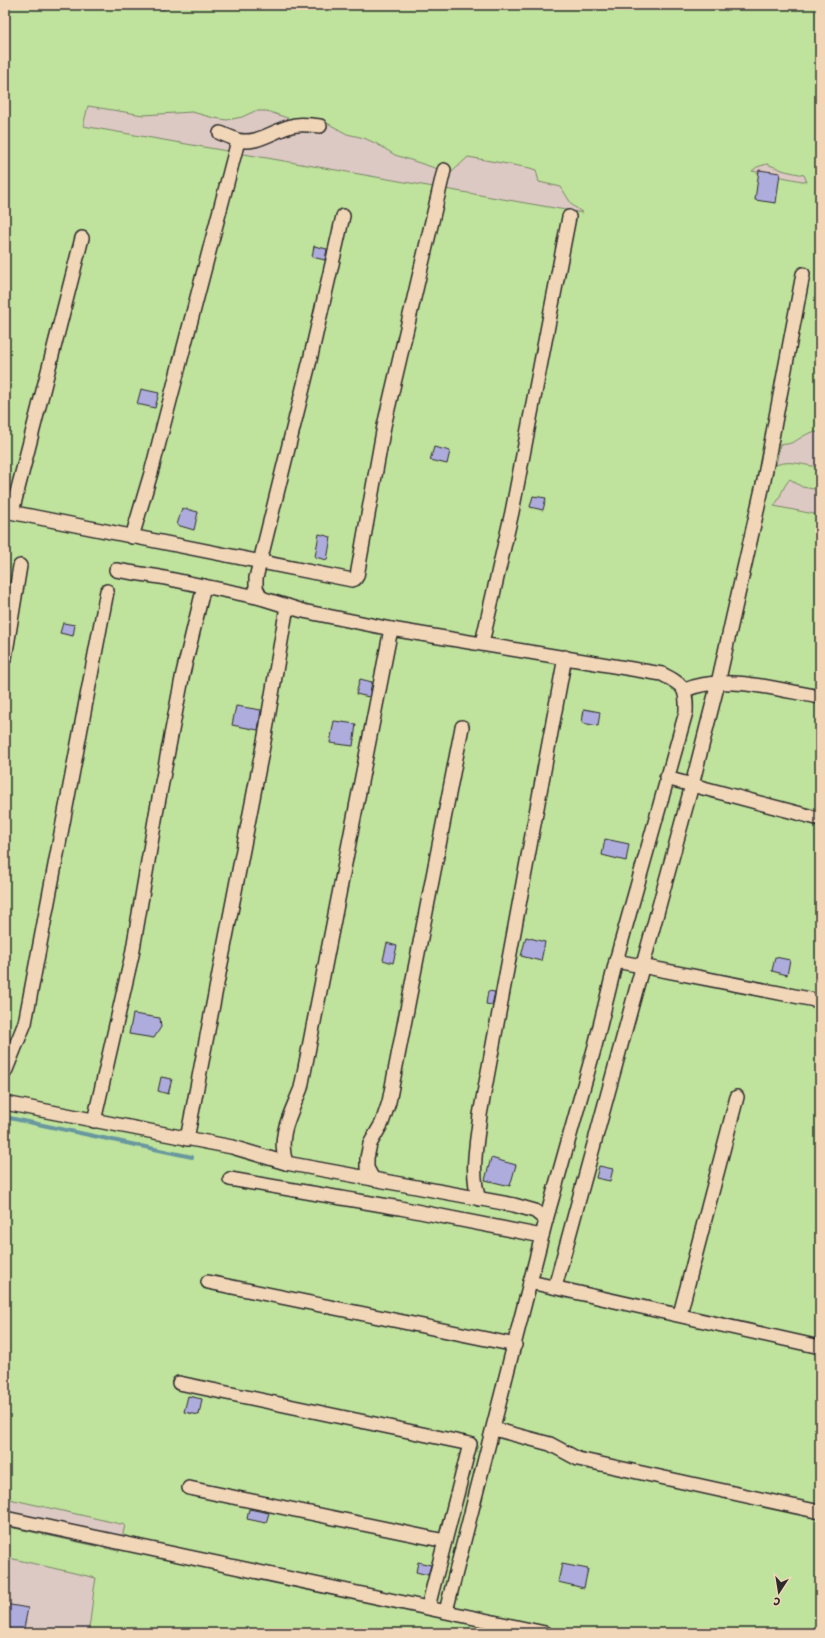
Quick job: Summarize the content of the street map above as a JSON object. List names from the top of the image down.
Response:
{
  "north": "bottom"
}
